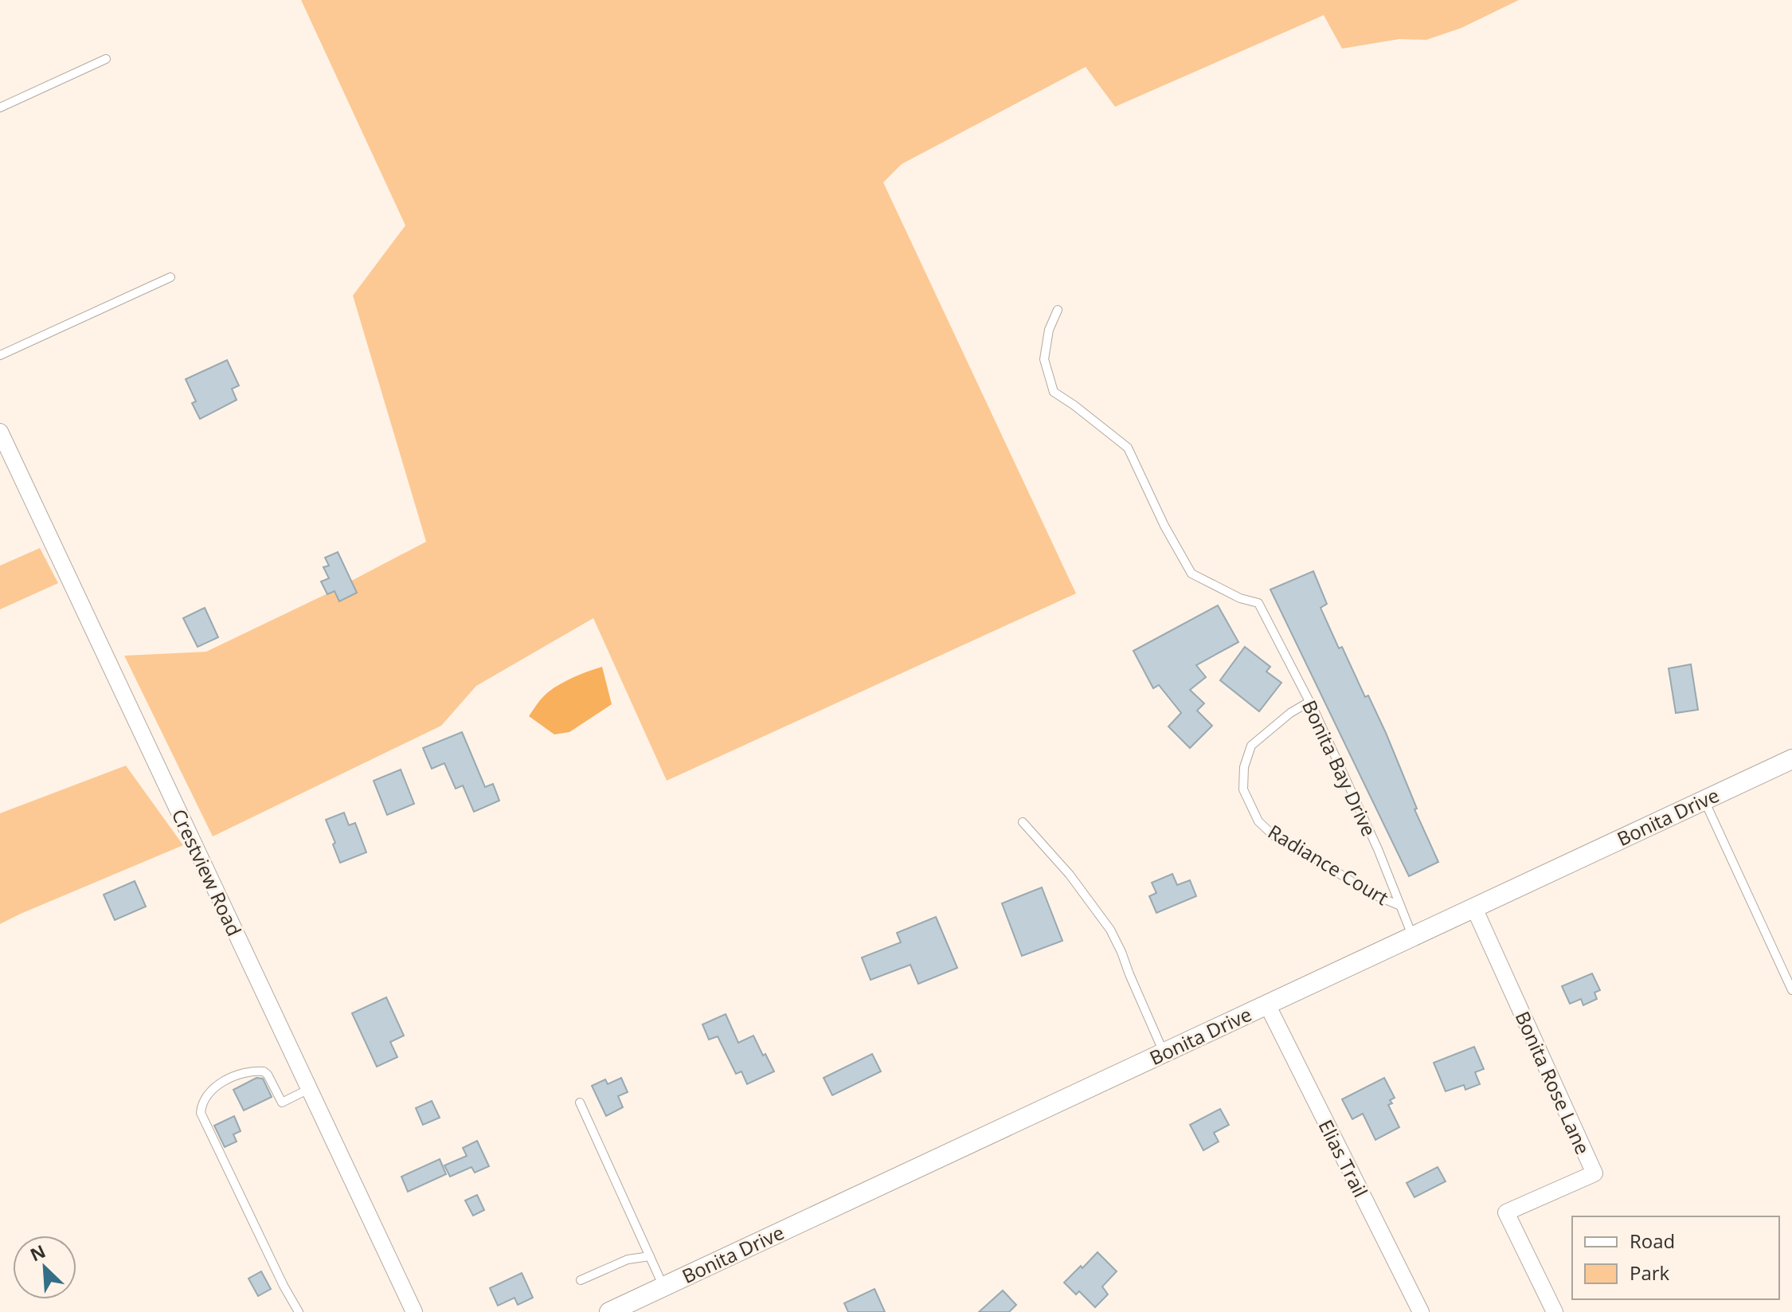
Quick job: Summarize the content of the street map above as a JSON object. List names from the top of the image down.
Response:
{
  "streets": {
    "street": [
      "Bonita Drive",
      "Crestview Road",
      "Bonita Rose Lane",
      "Elias Trail"
    ],
    "lane": ["Bonita Bay Drive", "Radiance Court"]
  },
  "crossings": [
    ["Bonita Bay Drive", "Bonita Drive"],
    ["Bonita Bay Drive", "Radiance Court"],
    ["Bonita Drive", "Bonita Rose Lane"],
    ["Bonita Drive", "Elias Trail"]
  ],
  "legend": ["Road", "Park"],
  "north": "top left"
}
